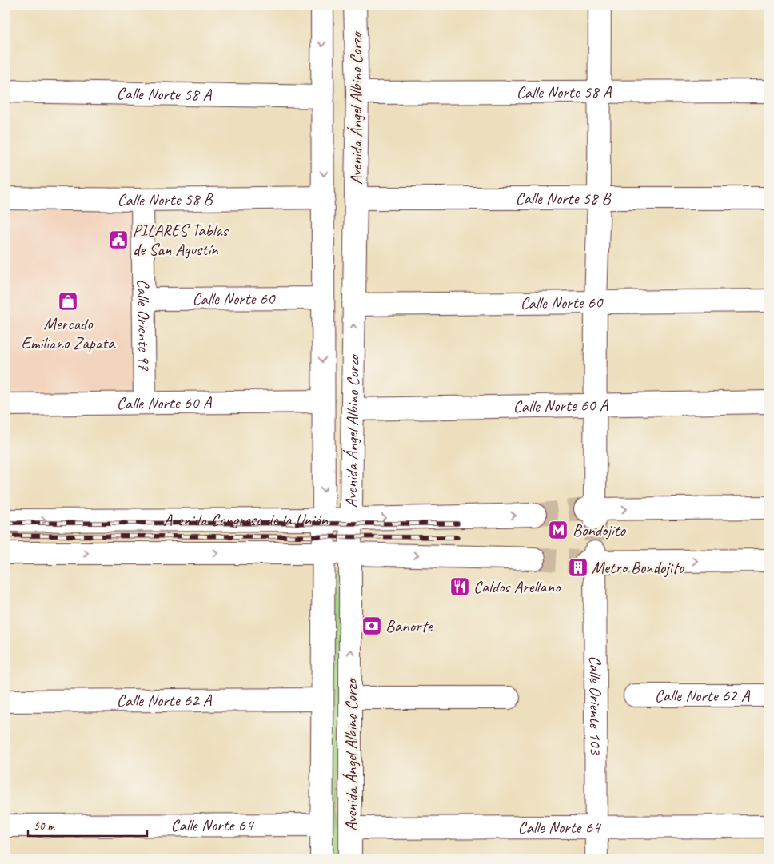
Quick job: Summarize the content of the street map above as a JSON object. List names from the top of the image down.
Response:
{
  "streets": {
    "street": [
      "Calle Norte 58 A",
      "Avenida Ángel Albino Corzo",
      "Calle Norte 58 B",
      "Calle Norte 60",
      "Calle Oriente 97",
      "Calle Norte 60 A",
      "Avenida Congreso de la Unión",
      "Calle Norte 62 A",
      "Calle Oriente 103",
      "Calle Norte 64"
    ]
  },
  "crossings": [
    ["Calle Norte 58 A", "Avenida Ángel Albino Corzo"],
    ["Avenida Ángel Albino Corzo", "Calle Norte 58 B"],
    ["Avenida Ángel Albino Corzo", "Calle Norte 60"],
    ["Avenida Ángel Albino Corzo", "Calle Norte 60 A"],
    ["Avenida Ángel Albino Corzo", "Avenida Congreso de la Unión"],
    ["Avenida Ángel Albino Corzo", "Calle Norte 62 A"],
    ["Avenida Ángel Albino Corzo", "Calle Norte 64"],
    ["Calle Norte 58 B", "Calle Oriente 97"],
    ["Calle Norte 60", "Calle Oriente 97"],
    ["Calle Oriente 97", "Calle Norte 60 A"],
    ["Calle Oriente 103", "Calle Norte 64"]
  ],
  "one_way": ["Avenida Congreso de la Unión"],
  "places": {
    "public building": ["PILARES Tablas de San Agustín"],
    "shop": ["Mercado Emiliano Zapata"],
    "metro station": ["Bondojito"],
    "building": ["Metro Bondojito"],
    "restaurant": ["Caldos Arellano"],
    "bank": ["Banorte"]
  },
  "scale_bar": "50 m"
}
